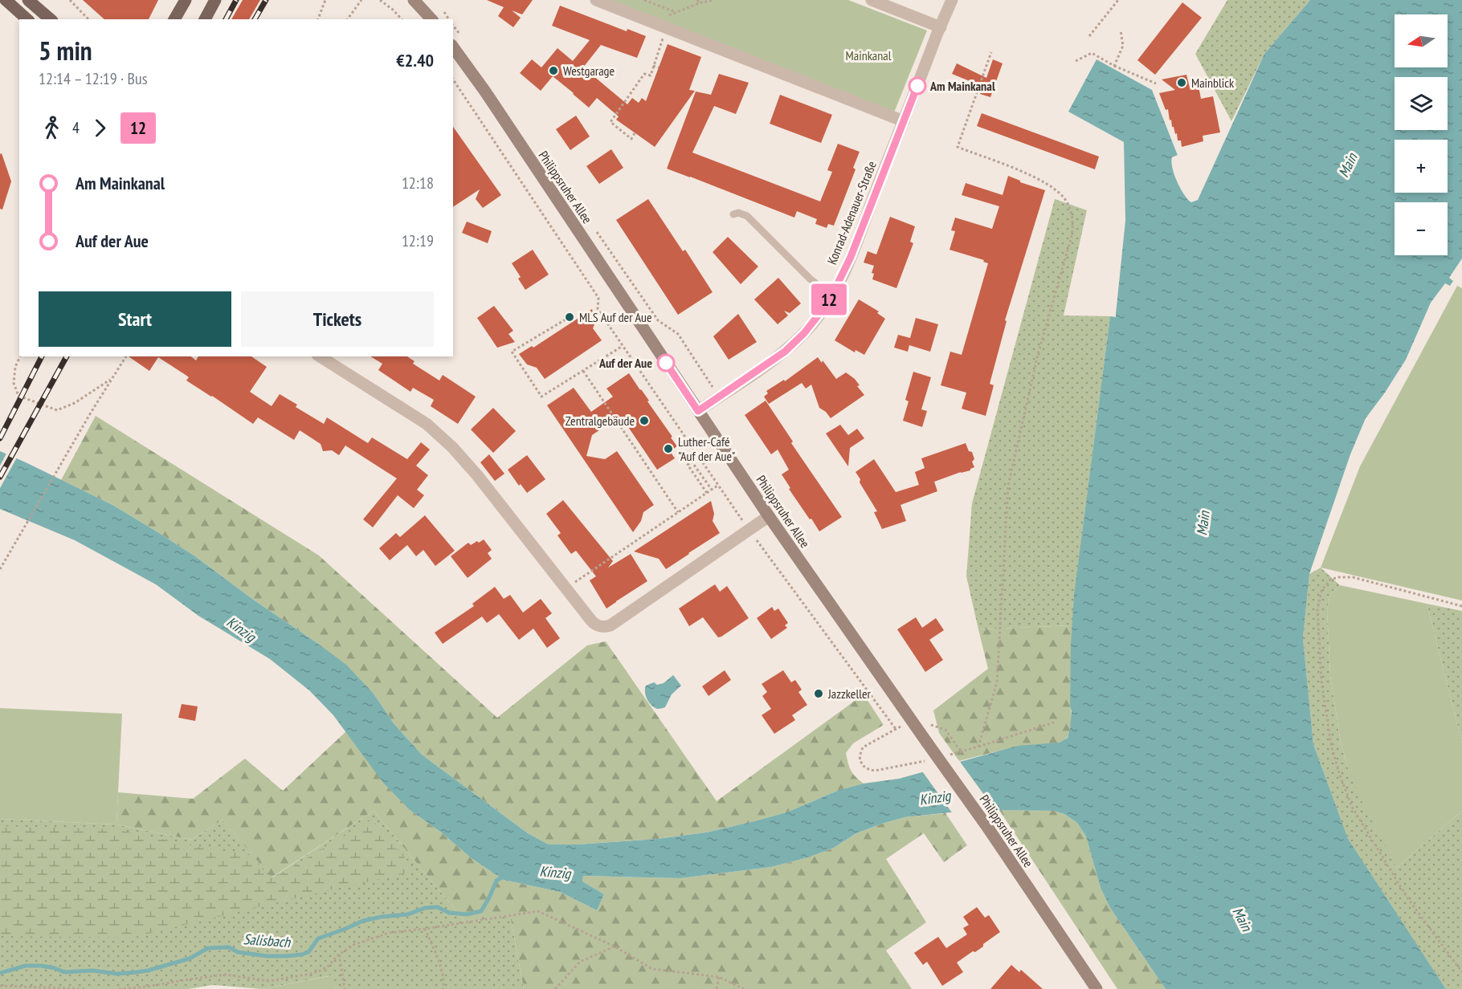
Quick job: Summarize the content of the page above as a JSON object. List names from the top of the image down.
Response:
{
  "streets": {
    "main road": ["Philippsruher Allee"],
    "street": ["Konrad-Adenauer-Straße"]
  },
  "crossings": [
    ["Philippsruher Allee", "Konrad-Adenauer-Straße"]
  ],
  "water": ["Main", "Kinzig", "Salisbach"],
  "parks": ["Mainkanal"],
  "places": [
    "Westgarage",
    "Mainblick",
    "Am Mainkanal",
    "MLS Auf der Aue",
    "Auf der Aue",
    "Zentralgebäude",
    "Luther-Café \"Auf der Aue\"",
    "Jazzkeller"
  ],
  "lines": ["bus line 12"],
  "north": "left",
  "page": {
    "on_map": "12",
    "map_buttons": ["+", "−"],
    "heading": ["5 min", "12:14 – 12:19 · Bus", "€2.40"],
    "legs": ["4", "12"],
    "list": [
      {
        "name": "Am Mainkanal",
        "value": "12:18"
      },
      {
        "name": "Auf der Aue",
        "value": "12:19"
      }
    ],
    "buttons": ["Start", "Tickets"]
  }
}
